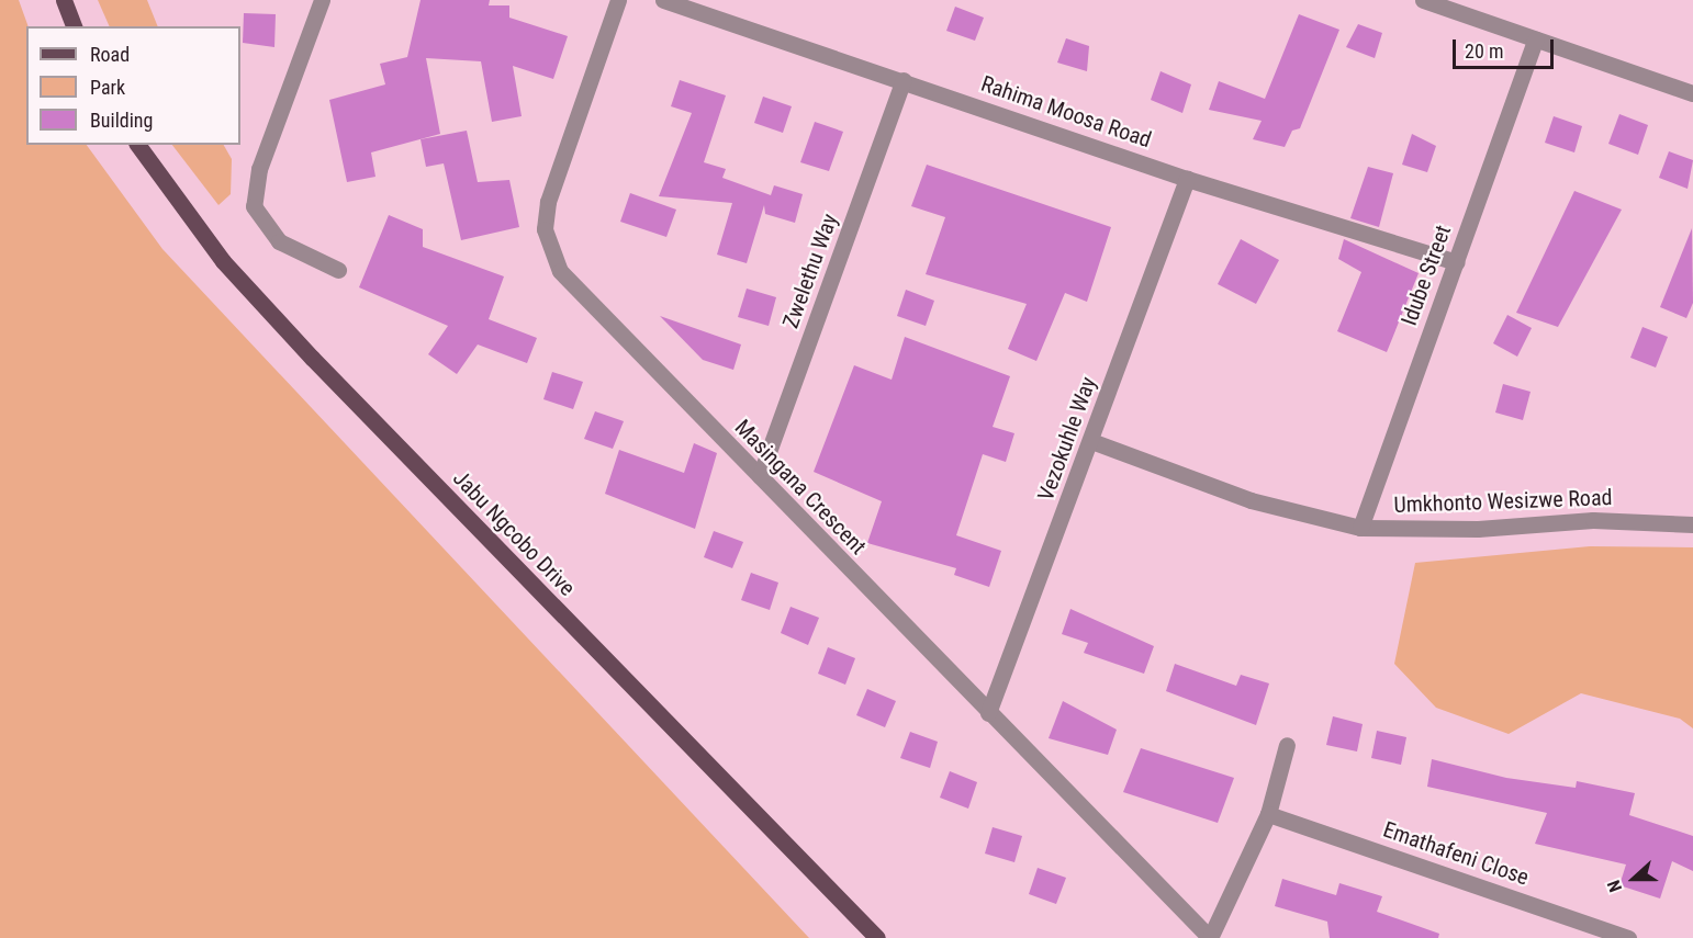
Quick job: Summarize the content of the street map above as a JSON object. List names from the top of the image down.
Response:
{
  "streets": {
    "main road": ["Jabu Ngcobo Drive"],
    "street": [
      "Rahima Moosa Road",
      "Zwelethu Way",
      "Idube Street",
      "Vezokuhle Way",
      "Masingana Crescent",
      "Umkhonto Wesizwe Road",
      "Emathafeni Close"
    ]
  },
  "crossings": [
    ["Rahima Moosa Road", "Zwelethu Way"],
    ["Rahima Moosa Road", "Idube Street"],
    ["Rahima Moosa Road", "Vezokuhle Way"],
    ["Zwelethu Way", "Masingana Crescent"],
    ["Idube Street", "Umkhonto Wesizwe Road"],
    ["Vezokuhle Way", "Masingana Crescent"],
    ["Vezokuhle Way", "Umkhonto Wesizwe Road"]
  ],
  "legend": ["Road", "Park", "Building"],
  "scale_bar": "20 m",
  "north": "left"
}
